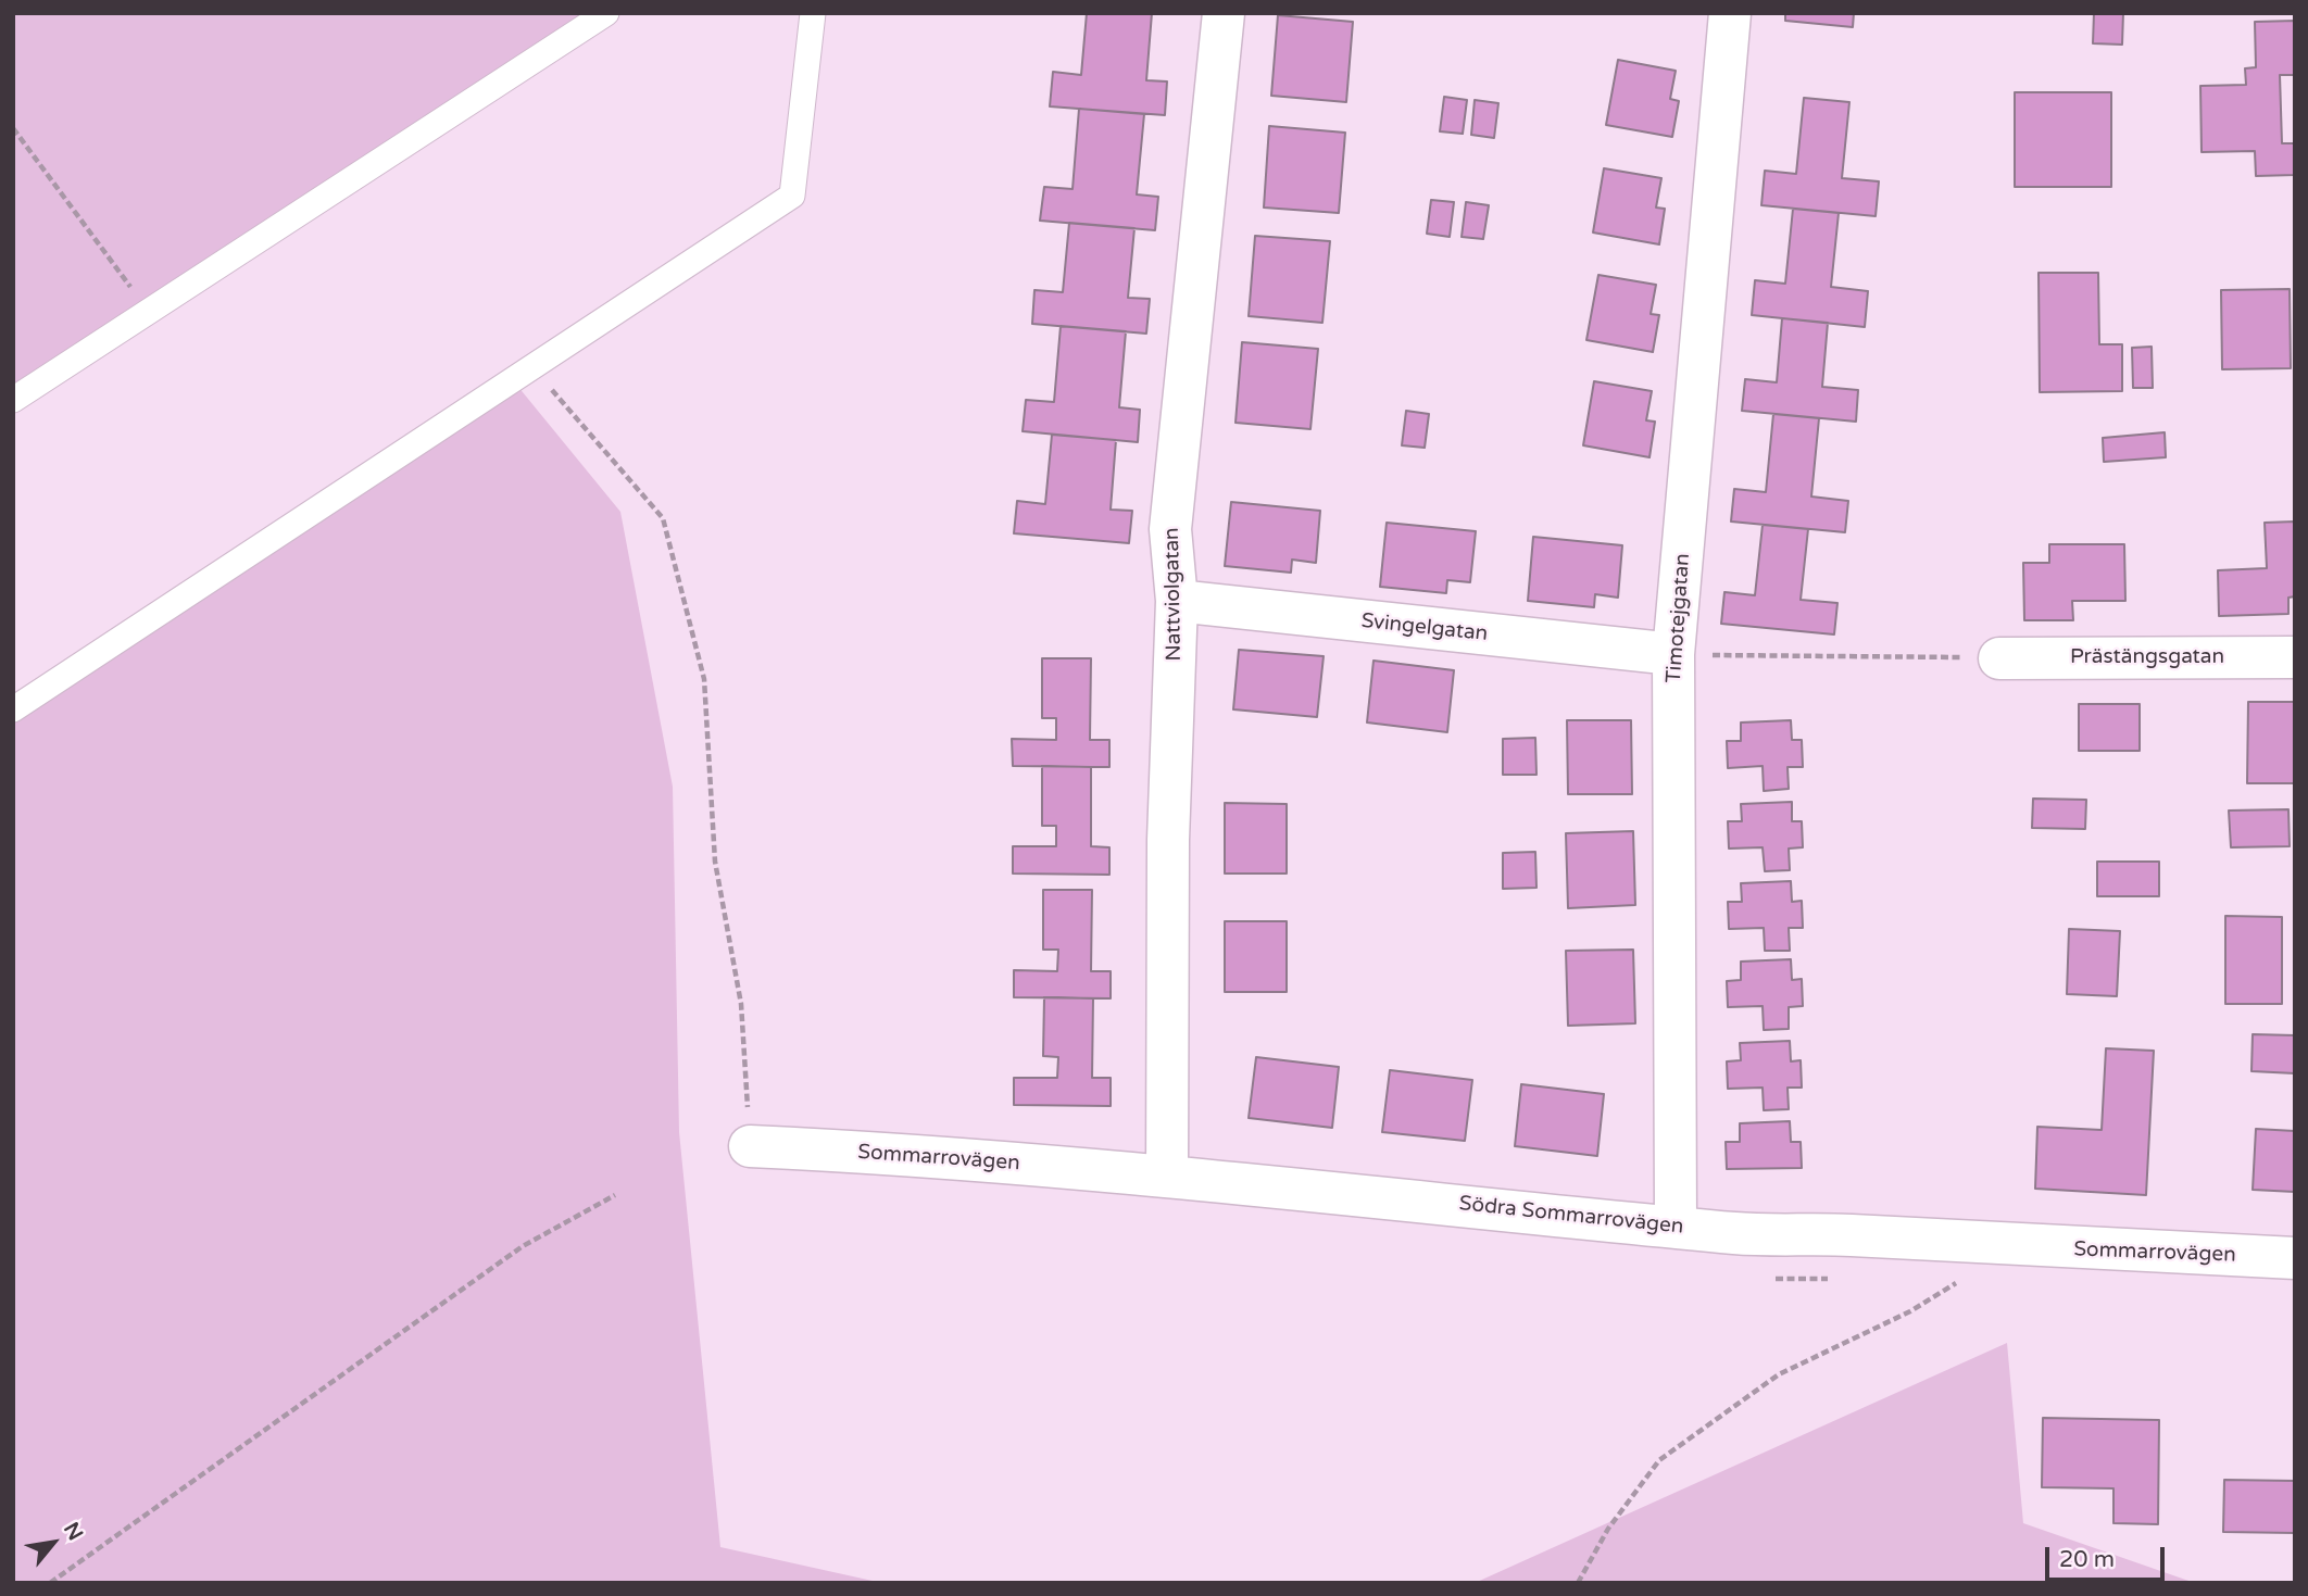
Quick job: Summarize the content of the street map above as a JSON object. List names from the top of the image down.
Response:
{
  "streets": {
    "street": [
      "Nattviolgatan",
      "Timotejgatan",
      "Svingelgatan",
      "Prästängsgatan",
      "Sommarrovägen",
      "Södra Sommarrovägen"
    ]
  },
  "crossings": [
    ["Nattviolgatan", "Svingelgatan"],
    ["Nattviolgatan", "Sommarrovägen"],
    ["Nattviolgatan", "Södra Sommarrovägen"],
    ["Timotejgatan", "Svingelgatan"],
    ["Timotejgatan", "Södra Sommarrovägen"],
    ["Sommarrovägen", "Södra Sommarrovägen"]
  ],
  "scale_bar": "20 m",
  "north": "top right"
}
